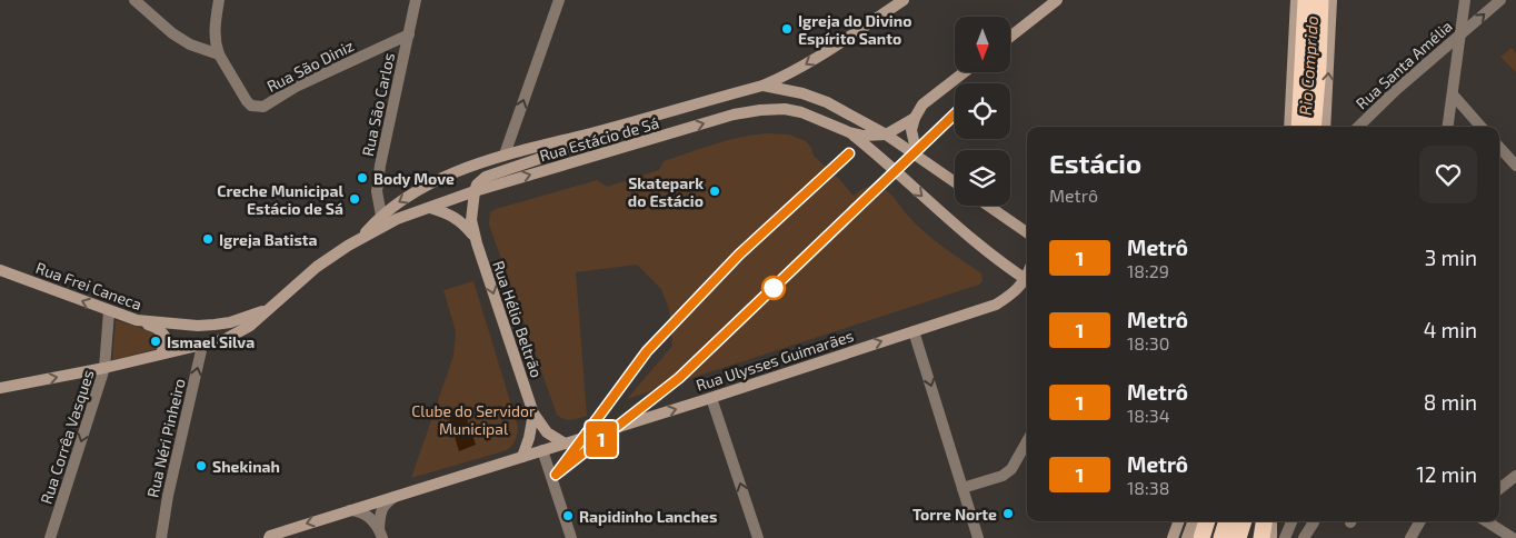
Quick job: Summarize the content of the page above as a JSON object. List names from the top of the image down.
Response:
{
  "streets": {
    "main road": [
      "Rua Estácio de Sá",
      "Rua Frei Caneca",
      "Rua Hélio Beltrão",
      "Rua Ulysses Guimarães"
    ],
    "street": [
      "Rua Santa Amélia",
      "Rua São Diniz",
      "Rua São Carlos",
      "Rua Corrêa Vasques",
      "Rua Néri Pinheiro"
    ]
  },
  "crossings": [
    ["Rua São Diniz", "Rua São Carlos"],
    ["Rua São Carlos", "Rua Estácio de Sá"],
    ["Rua Estácio de Sá", "Rua Frei Caneca"],
    ["Rua Estácio de Sá", "Rua Hélio Beltrão"],
    ["Rua Estácio de Sá", "Rua Corrêa Vasques"],
    ["Rua Estácio de Sá", "Rua Néri Pinheiro"],
    ["Rua Frei Caneca", "Rua Corrêa Vasques"],
    ["Rua Hélio Beltrão", "Rua Ulysses Guimarães"]
  ],
  "one_way": [
    "Rua Frei Caneca",
    "Rua Hélio Beltrão",
    "Rua Corrêa Vasques",
    "Rua Néri Pinheiro"
  ],
  "water": ["Rio Comprido"],
  "parks": ["Clube do Servidor Municipal"],
  "places": [
    "Igreja do Divino Espírito Santo",
    "Body Move",
    "Skatepark do Estácio",
    "Creche Municipal Estácio de Sá",
    "Igreja Batista",
    "Ismael Silva",
    "Shekinah",
    "Torre Norte",
    "Rapidinho Lanches"
  ],
  "lines": ["metro line 1"],
  "north": "bottom",
  "page": {
    "on_map": "1",
    "heading": ["Estácio", "Metrô"],
    "list": [
      {
        "mark": "1",
        "name": "Metrô",
        "note": "18:29",
        "value": "3 min"
      },
      {
        "mark": "1",
        "name": "Metrô",
        "note": "18:30",
        "value": "4 min"
      },
      {
        "mark": "1",
        "name": "Metrô",
        "note": "18:34",
        "value": "8 min"
      },
      {
        "mark": "1",
        "name": "Metrô",
        "note": "18:38",
        "value": "12 min"
      }
    ]
  }
}
